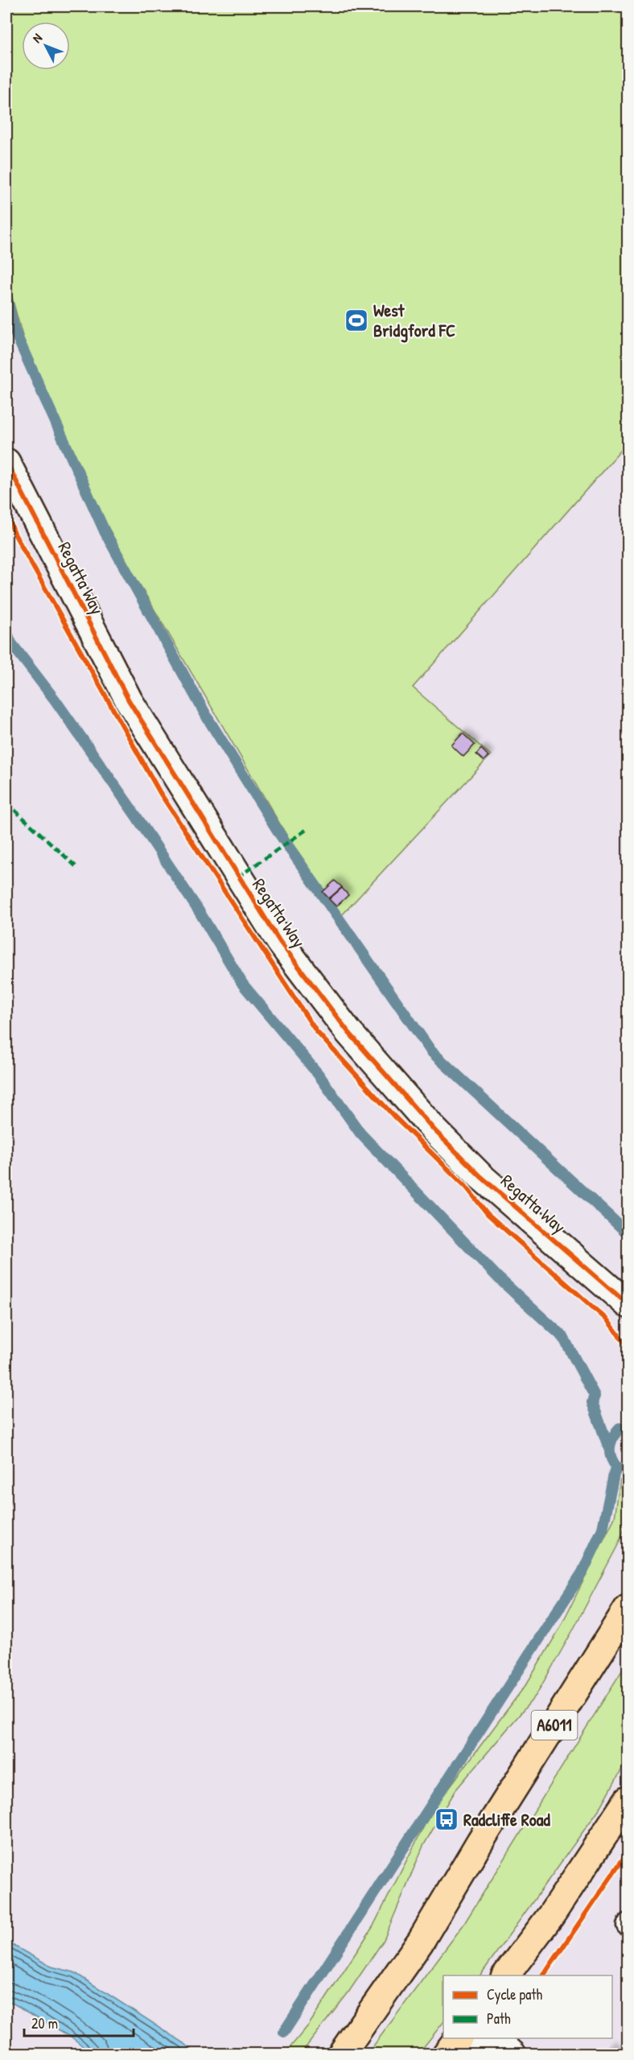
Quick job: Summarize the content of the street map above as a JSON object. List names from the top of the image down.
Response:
{
  "streets": {
    "highway": ["A6011"],
    "street": ["Regatta Way"]
  },
  "places": {
    "sports": ["West Bridgford FC"],
    "bus stop": ["Radcliffe Road"]
  },
  "legend": ["Cycle path", "Path"],
  "scale_bar": "20 m",
  "north": "top left"
}
